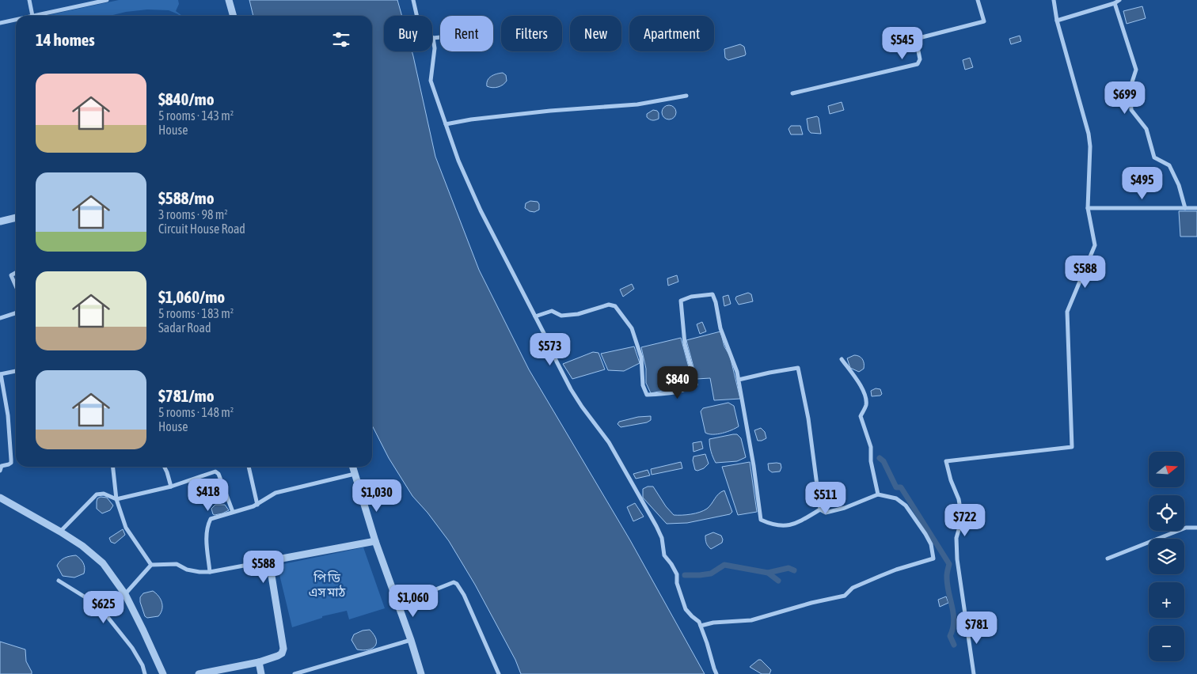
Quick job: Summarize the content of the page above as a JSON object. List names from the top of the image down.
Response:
{
  "parks": ["পি ডি এস মাঠ"],
  "north": "right",
  "page": {
    "chip": [
      "Buy",
      "Rent",
      "Filters",
      "New",
      "Apartment"
    ],
    "heading": "14 homes",
    "price": [
      "$545",
      "$699",
      "$495",
      "$588",
      "$573",
      "$840",
      "$418",
      "$1,030",
      "$511",
      "$722",
      "$588",
      "$1,060",
      "$625",
      "$781"
    ],
    "list": [
      {
        "name": "$840/mo",
        "note": "5 rooms · 143 m² · House"
      },
      {
        "name": "$588/mo",
        "note": "3 rooms · 98 m² · Circuit House Road"
      },
      {
        "name": "$1,060/mo",
        "note": "5 rooms · 183 m² · Sadar Road"
      },
      {
        "name": "$781/mo",
        "note": "5 rooms · 148 m² · House"
      }
    ],
    "map_buttons": ["+", "−"]
  }
}
